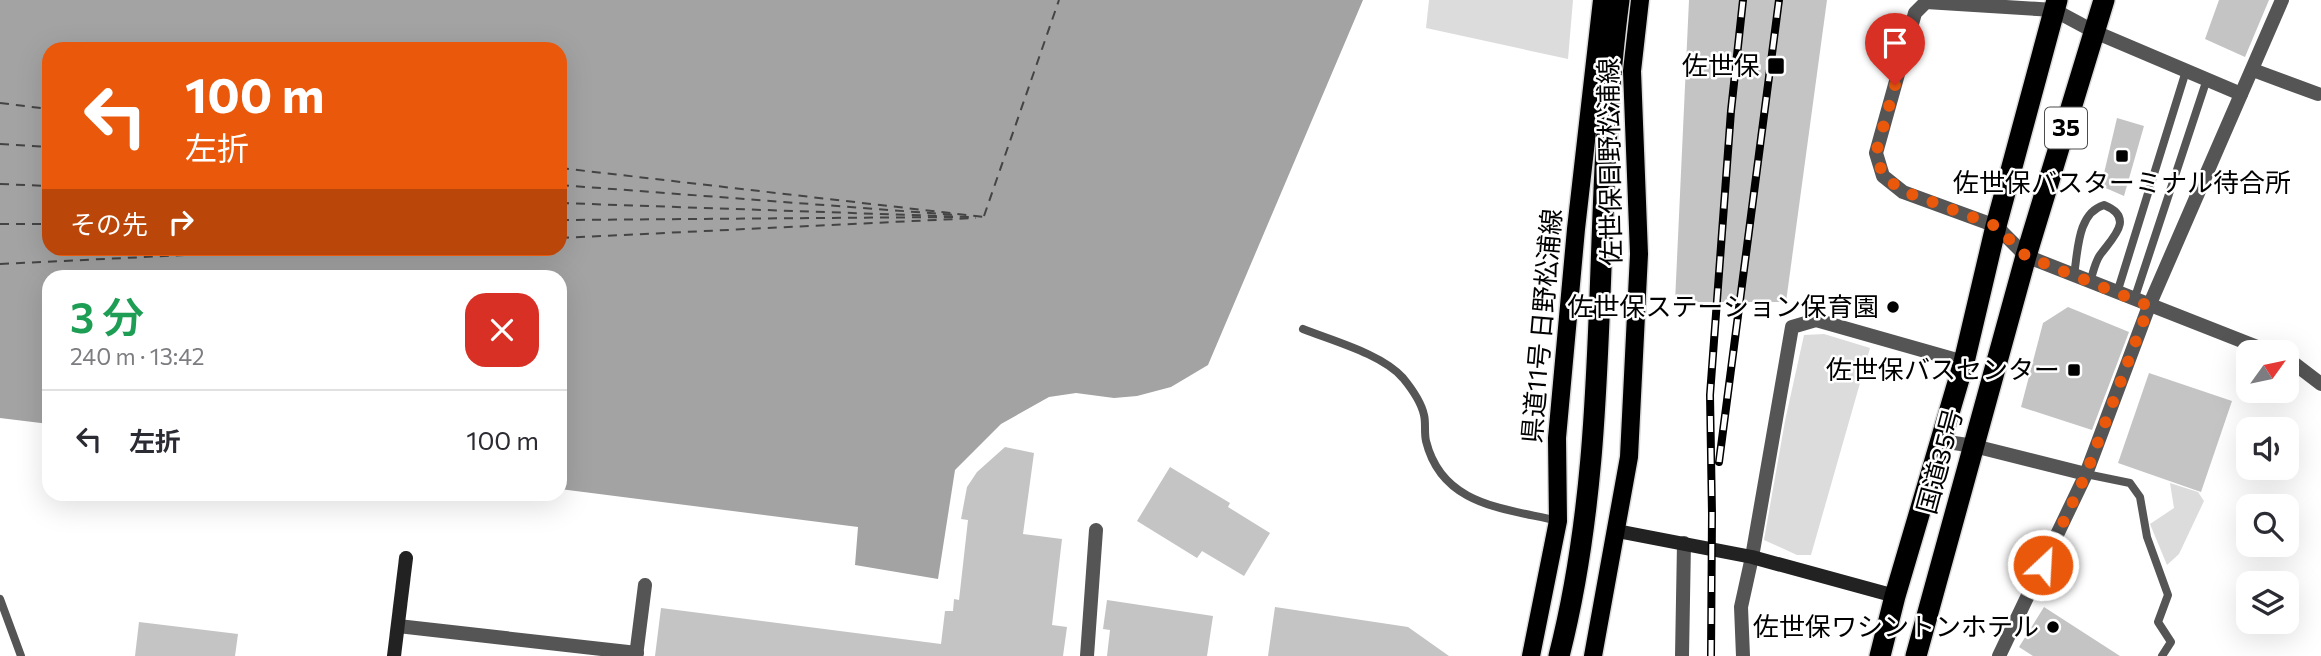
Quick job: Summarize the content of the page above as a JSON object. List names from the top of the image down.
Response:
{
  "streets": {
    "highway": ["35", "国道35号"],
    "main road": ["佐世保日野松浦線", "県道11号 日野松浦線"]
  },
  "places": {
    "transit": ["佐世保", "佐世保バスターミナル待合所", "佐世保バスセンター"],
    "other": ["佐世保ステーション保育園", "佐世保ワシントンホテル"]
  },
  "north": "top right",
  "page": {
    "turn": ["100 m", "左折"],
    "then": "その先",
    "heading": ["3 分", "240 m · 13:42"],
    "list": [
      {
        "name": "左折",
        "value": "100 m"
      }
    ]
  }
}
